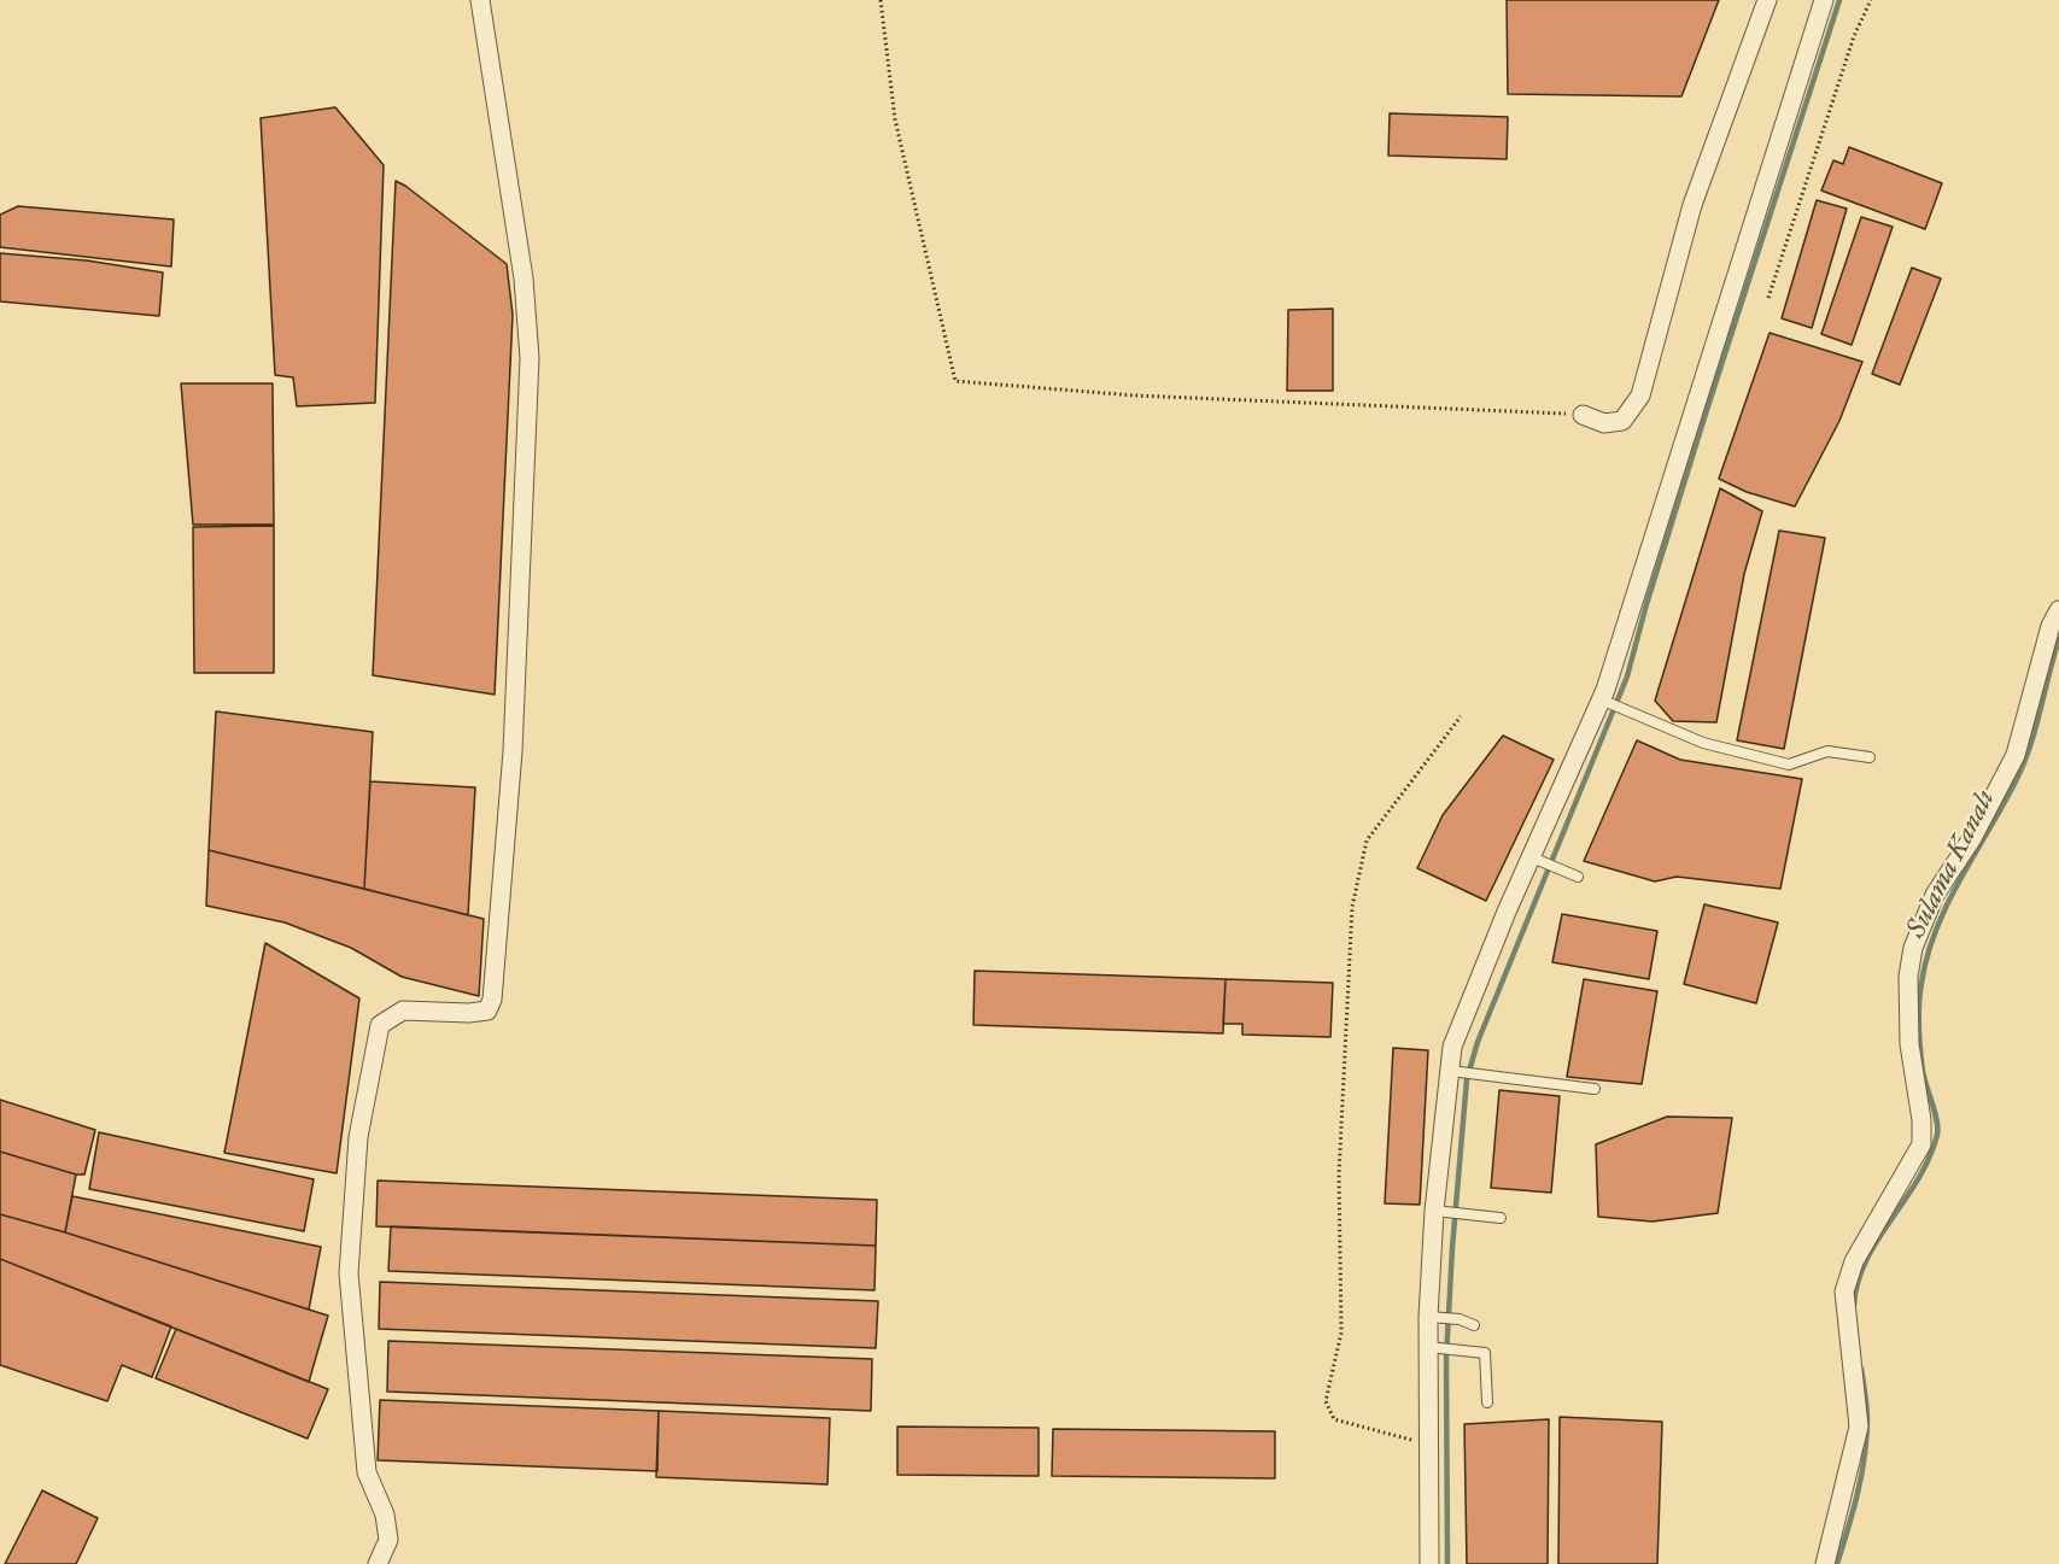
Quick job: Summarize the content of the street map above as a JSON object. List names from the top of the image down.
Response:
{
  "water": ["Sulama Kanalı"]
}
